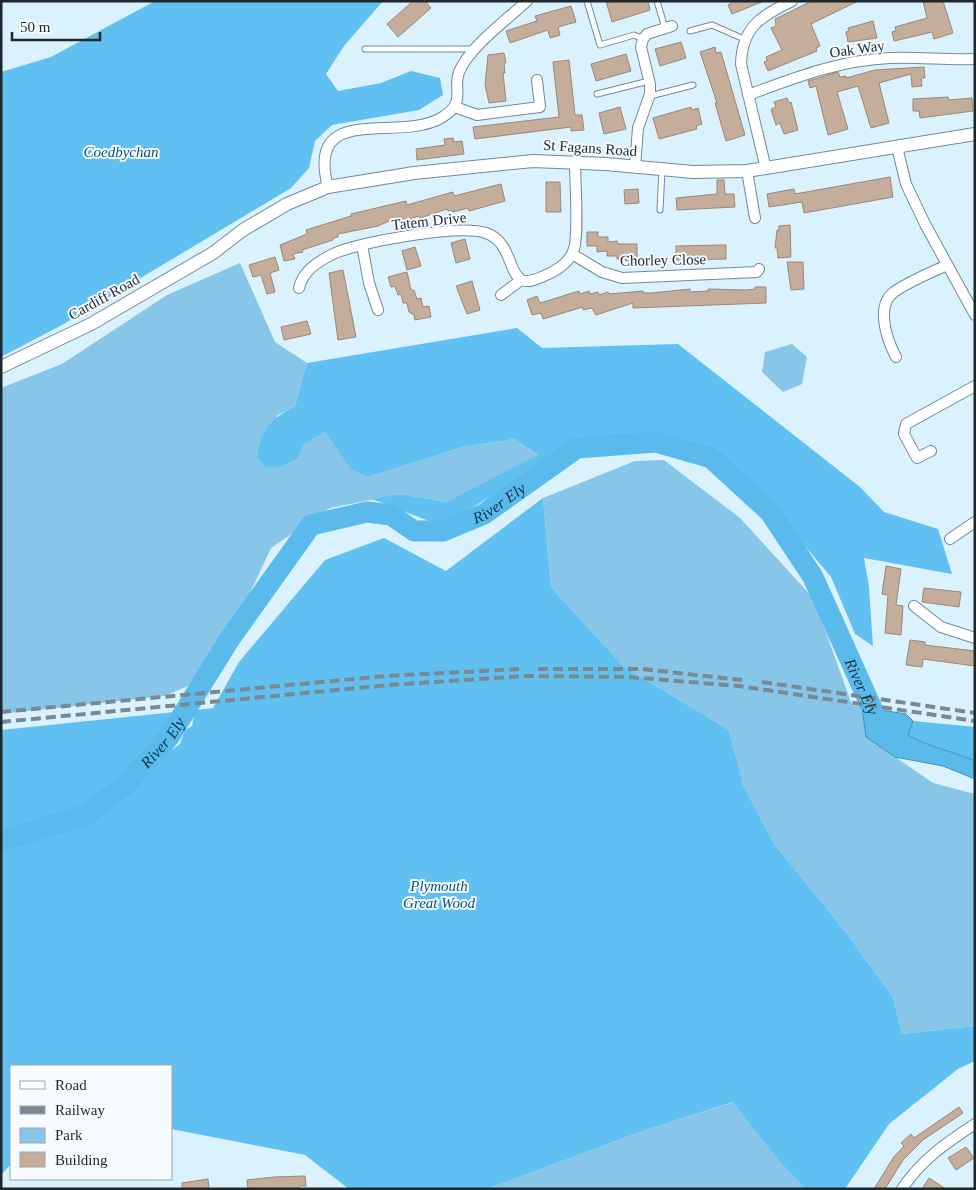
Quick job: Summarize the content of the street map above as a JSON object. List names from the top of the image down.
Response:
{
  "streets": {
    "street": [
      "Oak Way",
      "St Fagans Road",
      "Tatem Drive",
      "Chorley Close",
      "Cardiff Road"
    ]
  },
  "crossings": [
    ["St Fagans Road", "Cardiff Road"]
  ],
  "water": ["River Ely"],
  "parks": ["Coedbychan", "Plymouth Great Wood"],
  "legend": [
    "Road",
    "Railway",
    "Park",
    "Building"
  ],
  "scale_bar": "50 m"
}
